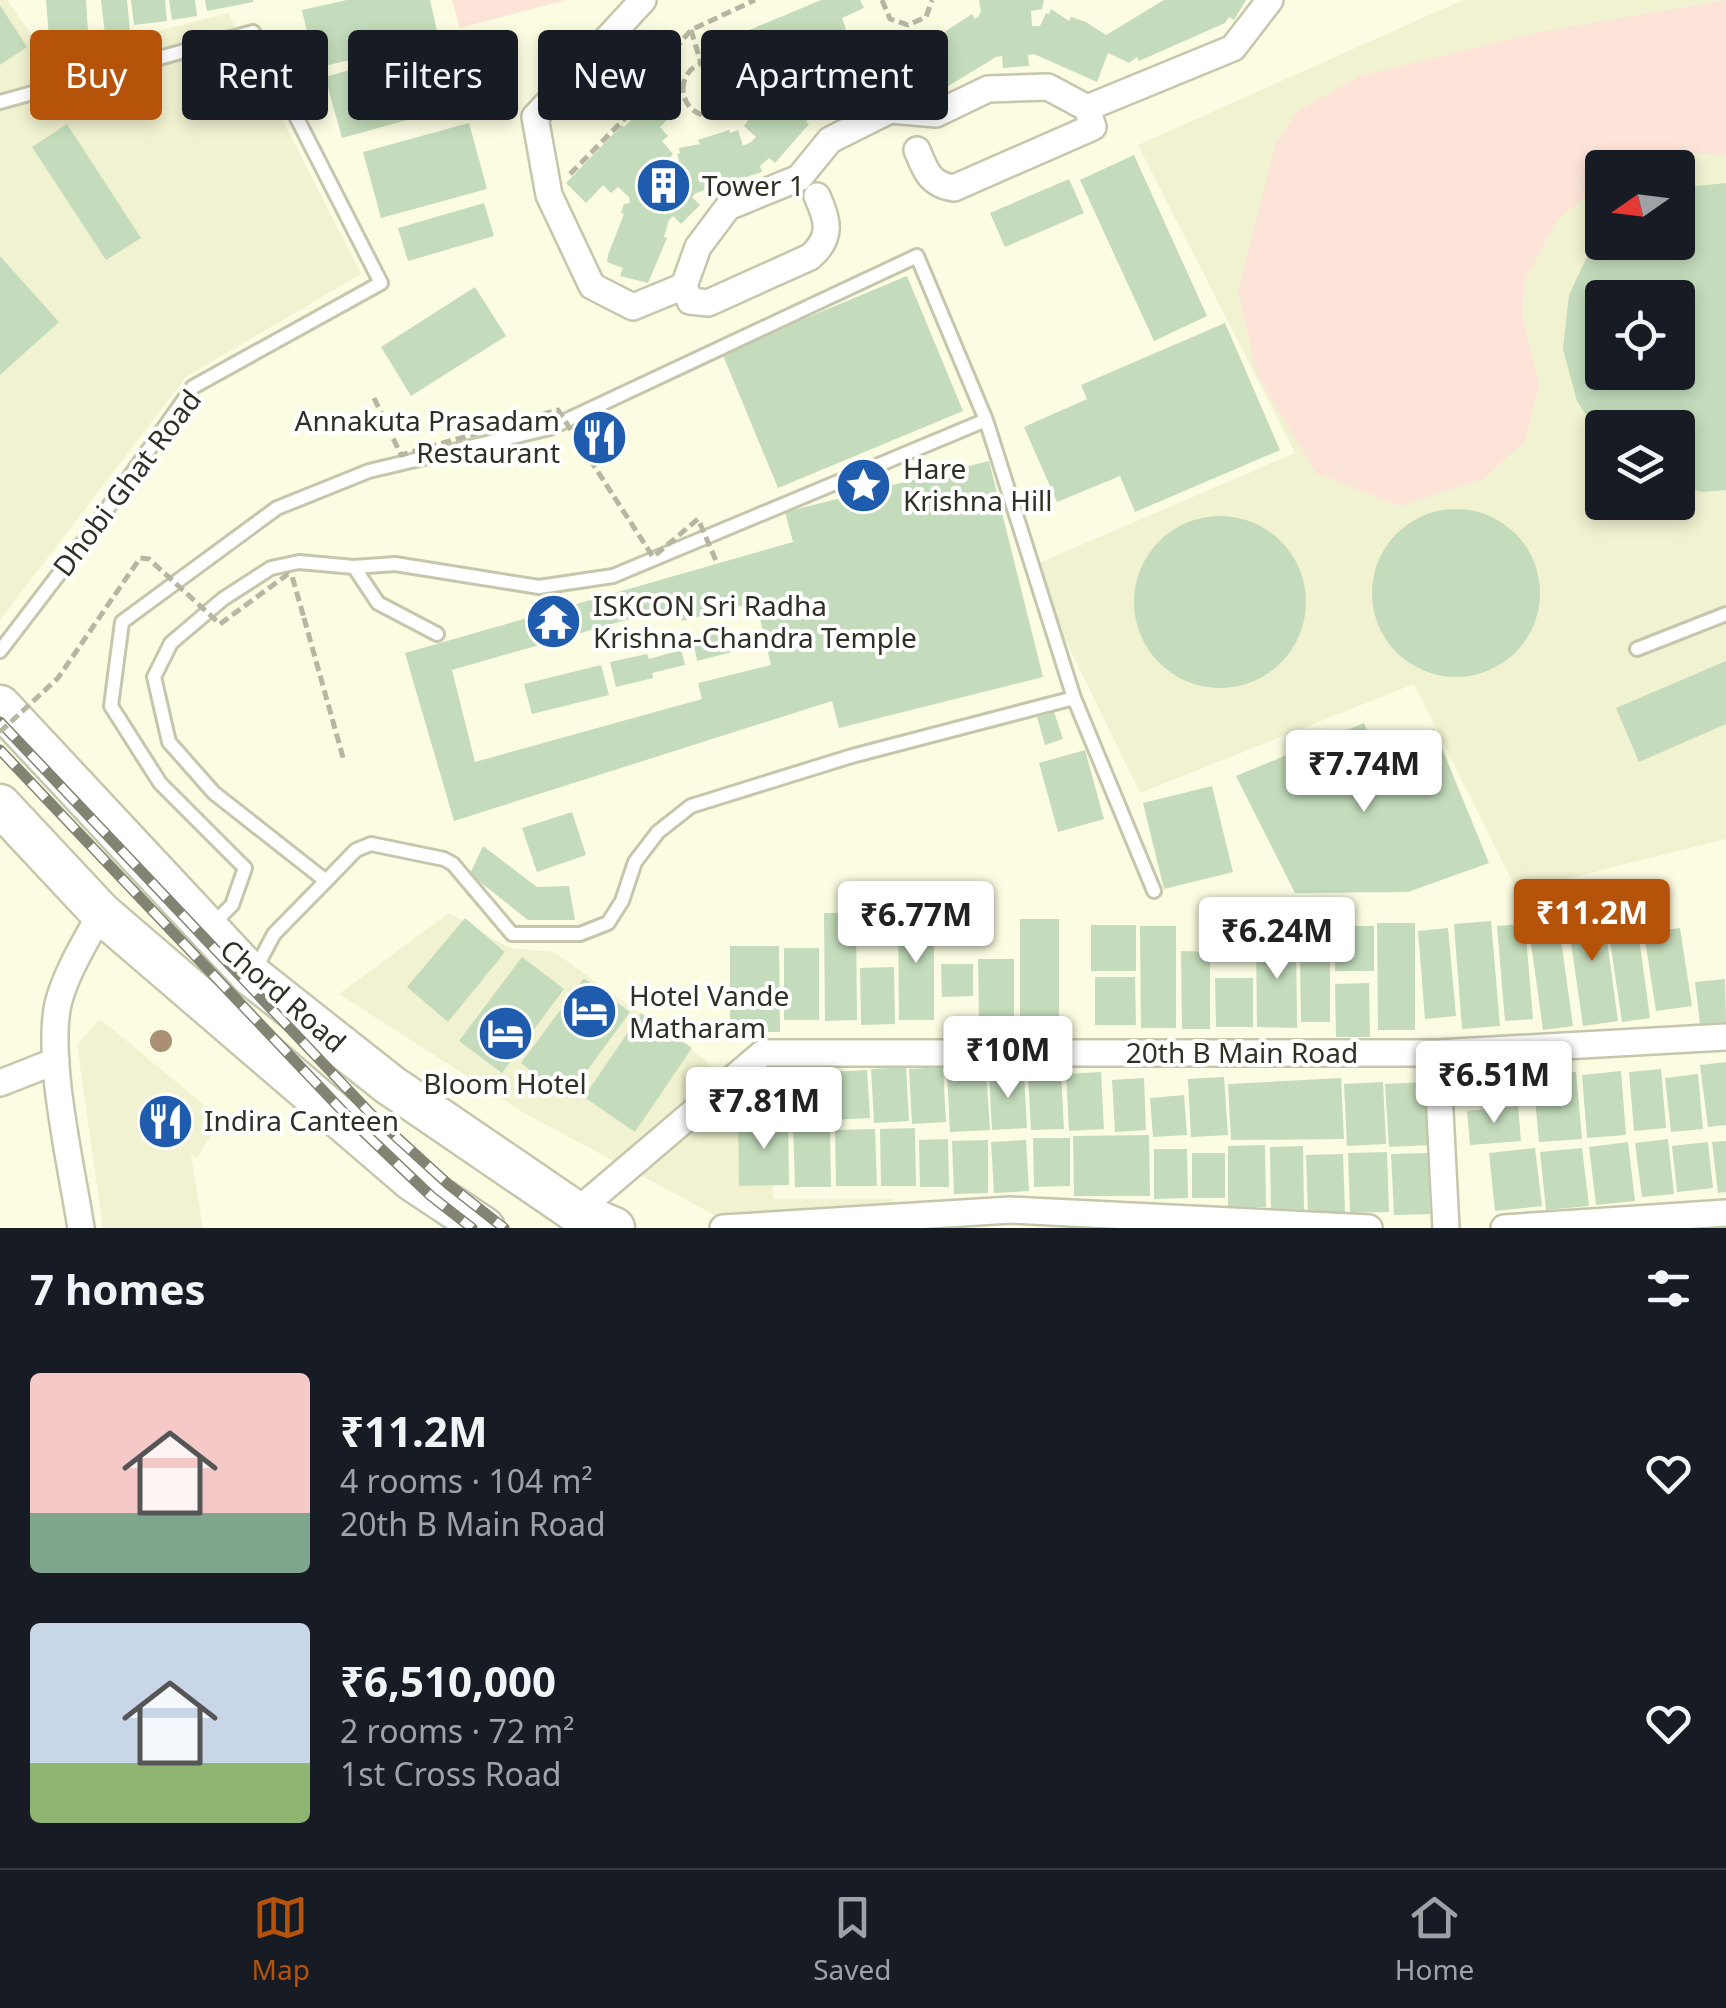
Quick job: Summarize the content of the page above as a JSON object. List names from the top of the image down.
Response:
{
  "streets": {
    "main road": ["Chord Road"],
    "street": ["20th B Main Road"],
    "lane": ["Dhobi Ghat Road"]
  },
  "crossings": [
    ["Chord Road", "20th B Main Road"]
  ],
  "places": {
    "building": ["Tower 1"],
    "restaurant": ["Annakuta Prasadam Restaurant", "Indira Canteen"],
    "place": ["Hare Krishna Hill"],
    "temple": ["ISKCON Sri Radha Krishna-Chandra Temple"],
    "hotel": ["Hotel Vande Matharam", "Bloom Hotel"]
  },
  "north": "left",
  "page": {
    "chip": [
      "Buy",
      "Rent",
      "Filters",
      "New",
      "Apartment"
    ],
    "price": [
      "₹7.74M",
      "₹11.2M",
      "₹6.77M",
      "₹6.24M",
      "₹10M",
      "₹6.51M",
      "₹7.81M"
    ],
    "heading": "7 homes",
    "list": [
      {
        "name": "₹11.2M",
        "note": "4 rooms · 104 m² · 20th B Main Road"
      },
      {
        "name": "₹6,510,000",
        "note": "2 rooms · 72 m² · 1st Cross Road"
      }
    ],
    "tabs": ["Map", "Saved", "Home"]
  }
}
